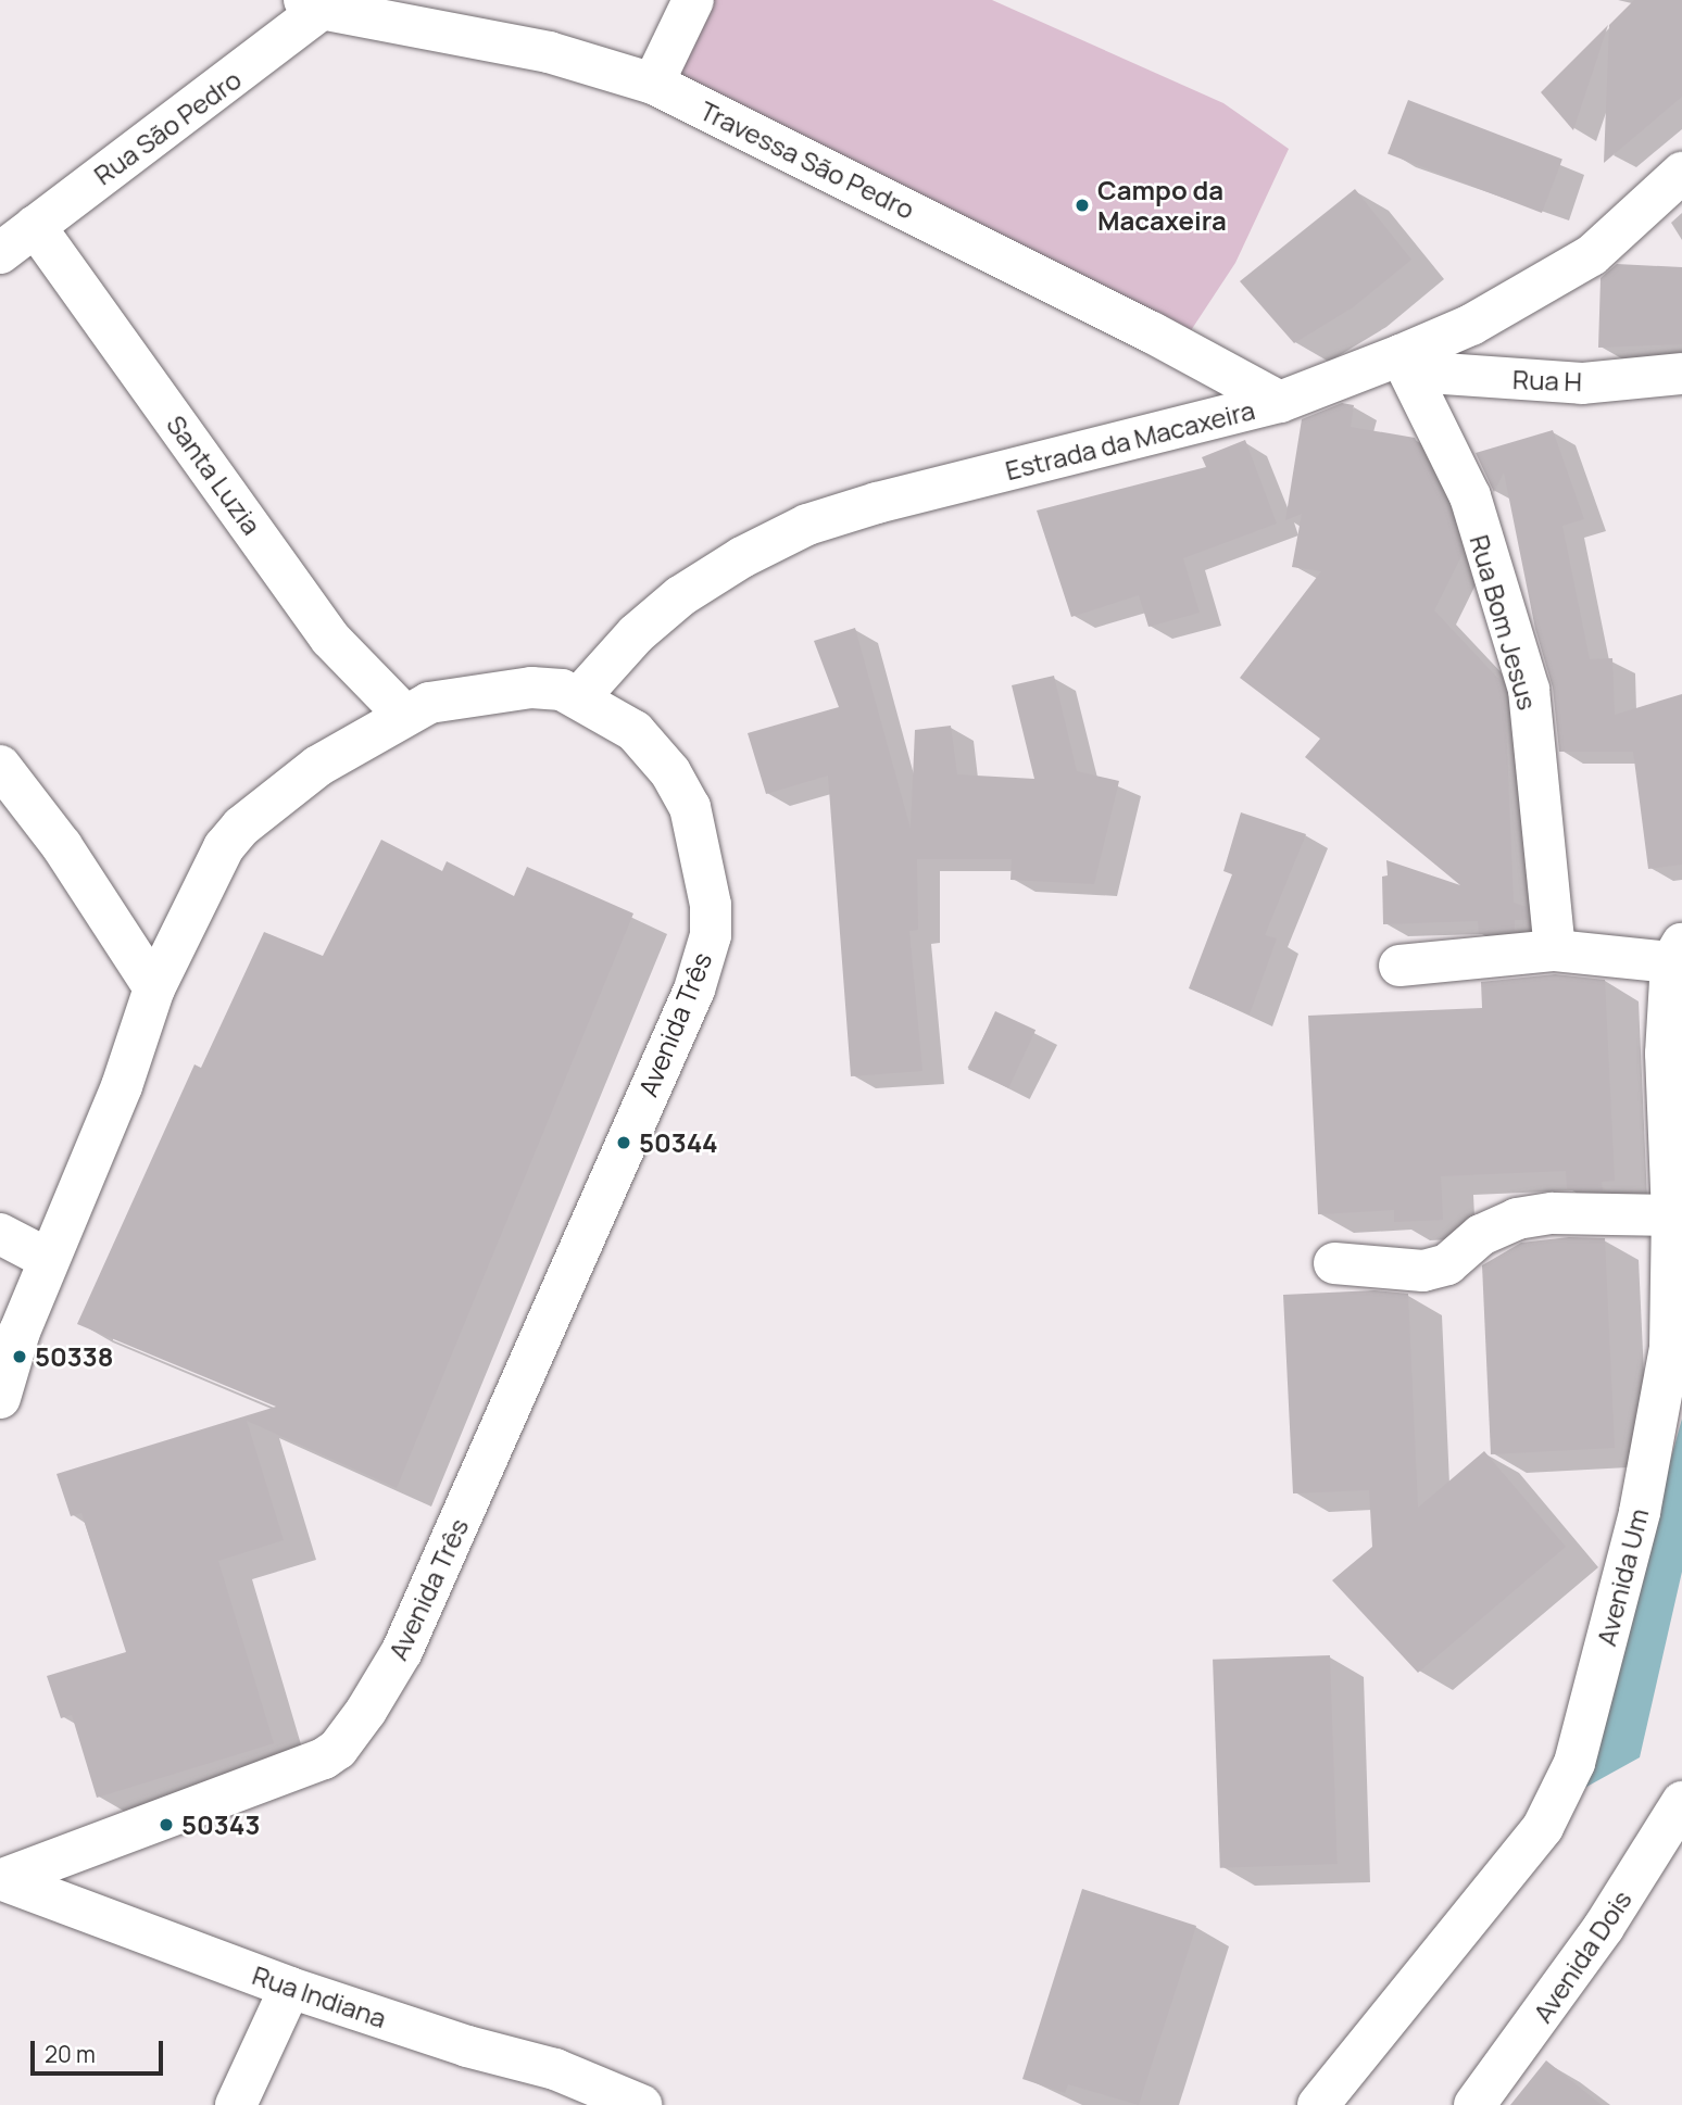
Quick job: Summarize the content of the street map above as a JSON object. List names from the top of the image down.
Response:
{
  "streets": {
    "street": [
      "Rua São Pedro",
      "Travessa São Pedro",
      "Rua H",
      "Estrada da Macaxeira",
      "Santa Luzia",
      "Rua Bom Jesus",
      "Avenida Três",
      "Avenida Um",
      "Avenida Dois",
      "Rua Indiana"
    ]
  },
  "crossings": [
    ["Rua São Pedro", "Travessa São Pedro"],
    ["Rua São Pedro", "Santa Luzia"],
    ["Travessa São Pedro", "Estrada da Macaxeira"],
    ["Rua H", "Estrada da Macaxeira"],
    ["Rua H", "Rua Bom Jesus"],
    ["Estrada da Macaxeira", "Rua Bom Jesus"],
    ["Estrada da Macaxeira", "Avenida Três"],
    ["Santa Luzia", "Avenida Três"],
    ["Avenida Três", "Rua Indiana"]
  ],
  "places": [
    "Campo da Macaxeira",
    "50344",
    "50338",
    "50343"
  ],
  "scale_bar": "20 m"
}
